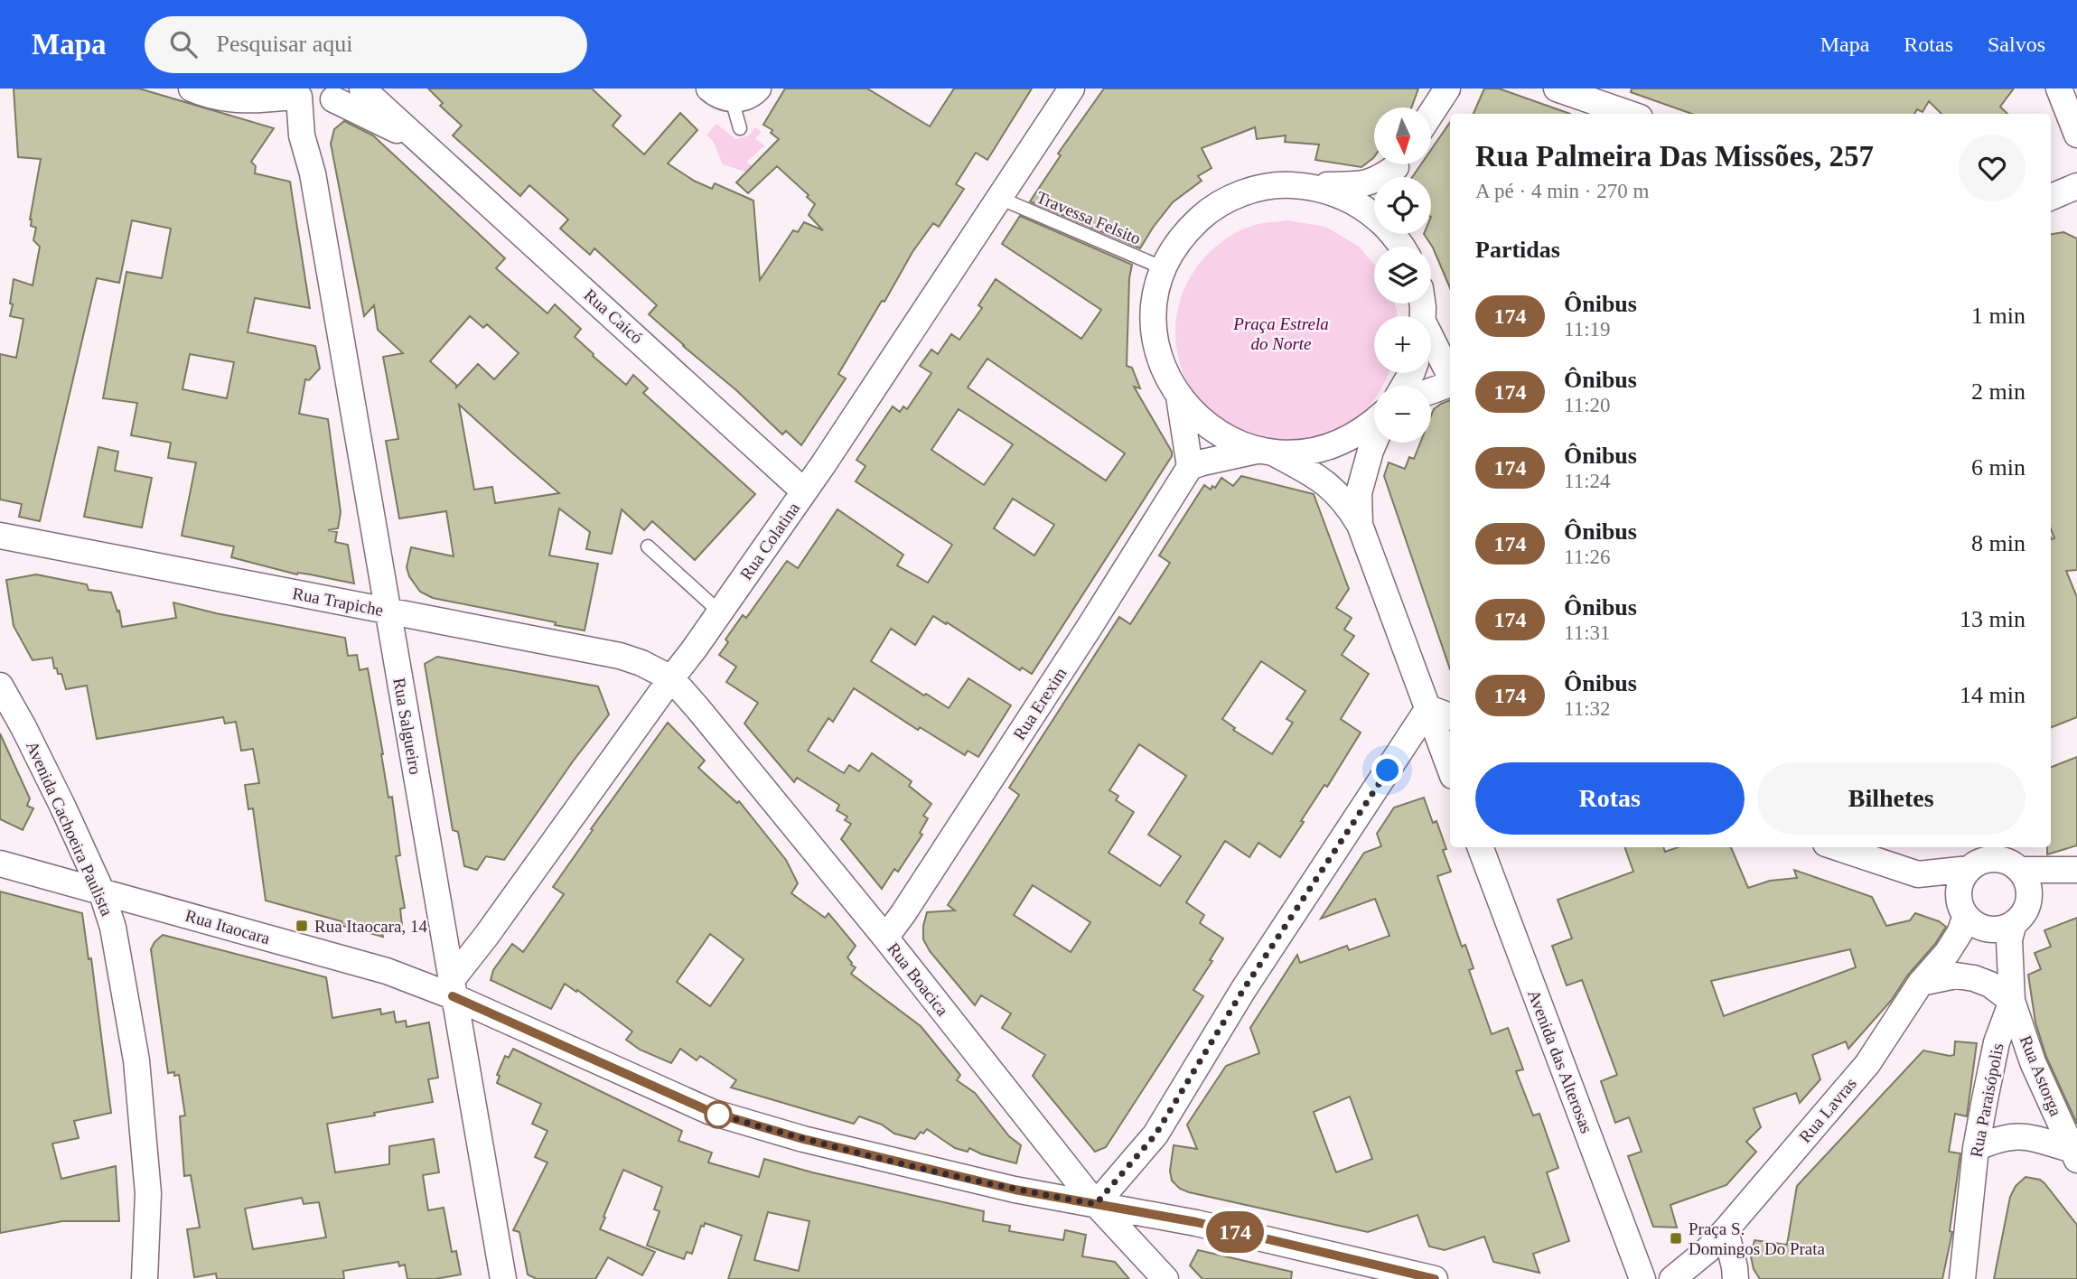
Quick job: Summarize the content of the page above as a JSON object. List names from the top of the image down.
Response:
{
  "streets": {
    "street": [
      "Rua Caicó",
      "Rua Colatina",
      "Rua Trapiche",
      "Rua Erexim",
      "Rua Salgueiro",
      "Avenida Cachoeira Paulista",
      "Rua Itaocara",
      "Rua Boacica",
      "Avenida das Alterosas",
      "Rua Astorga",
      "Rua Paraisópolis",
      "Rua Lavras"
    ],
    "lane": ["Travessa Felsito"]
  },
  "crossings": [
    ["Travessa Felsito", "Rua Colatina"],
    ["Rua Caicó", "Rua Colatina"],
    ["Rua Caicó", "Rua Salgueiro"],
    ["Rua Colatina", "Rua Trapiche"],
    ["Rua Colatina", "Rua Salgueiro"],
    ["Rua Colatina", "Rua Itaocara"],
    ["Rua Colatina", "Rua Boacica"],
    ["Rua Trapiche", "Rua Salgueiro"],
    ["Rua Trapiche", "Rua Boacica"],
    ["Rua Erexim", "Rua Boacica"],
    ["Rua Salgueiro", "Rua Itaocara"],
    ["Avenida Cachoeira Paulista", "Rua Itaocara"],
    ["Rua Itaocara", "Rua Boacica"],
    ["Rua Astorga", "Rua Paraisópolis"],
    ["Rua Paraisópolis", "Rua Lavras"]
  ],
  "parks": ["Praça Estrela do Norte"],
  "places": {
    "transit": ["Rua Itaocara, 14", "Praça S. Domingos Do Prata"]
  },
  "lines": ["bus line 174"],
  "north": "bottom",
  "page": {
    "header": "Mapa",
    "search": "Pesquisar aqui",
    "nav": ["Mapa", "Rotas", "Salvos"],
    "on_map": "174",
    "map_buttons": ["+", "−"],
    "heading": [
      ["Rua Palmeira Das Missões, 257", "A pé · 4 min · 270 m"],
      "Partidas"
    ],
    "list": [
      {
        "mark": "174",
        "name": "Ônibus",
        "note": "11:19",
        "value": "1 min"
      },
      {
        "mark": "174",
        "name": "Ônibus",
        "note": "11:20",
        "value": "2 min"
      },
      {
        "mark": "174",
        "name": "Ônibus",
        "note": "11:24",
        "value": "6 min"
      },
      {
        "mark": "174",
        "name": "Ônibus",
        "note": "11:26",
        "value": "8 min"
      },
      {
        "mark": "174",
        "name": "Ônibus",
        "note": "11:31",
        "value": "13 min"
      },
      {
        "mark": "174",
        "name": "Ônibus",
        "note": "11:32",
        "value": "14 min"
      }
    ],
    "buttons": ["Rotas", "Bilhetes"]
  }
}
